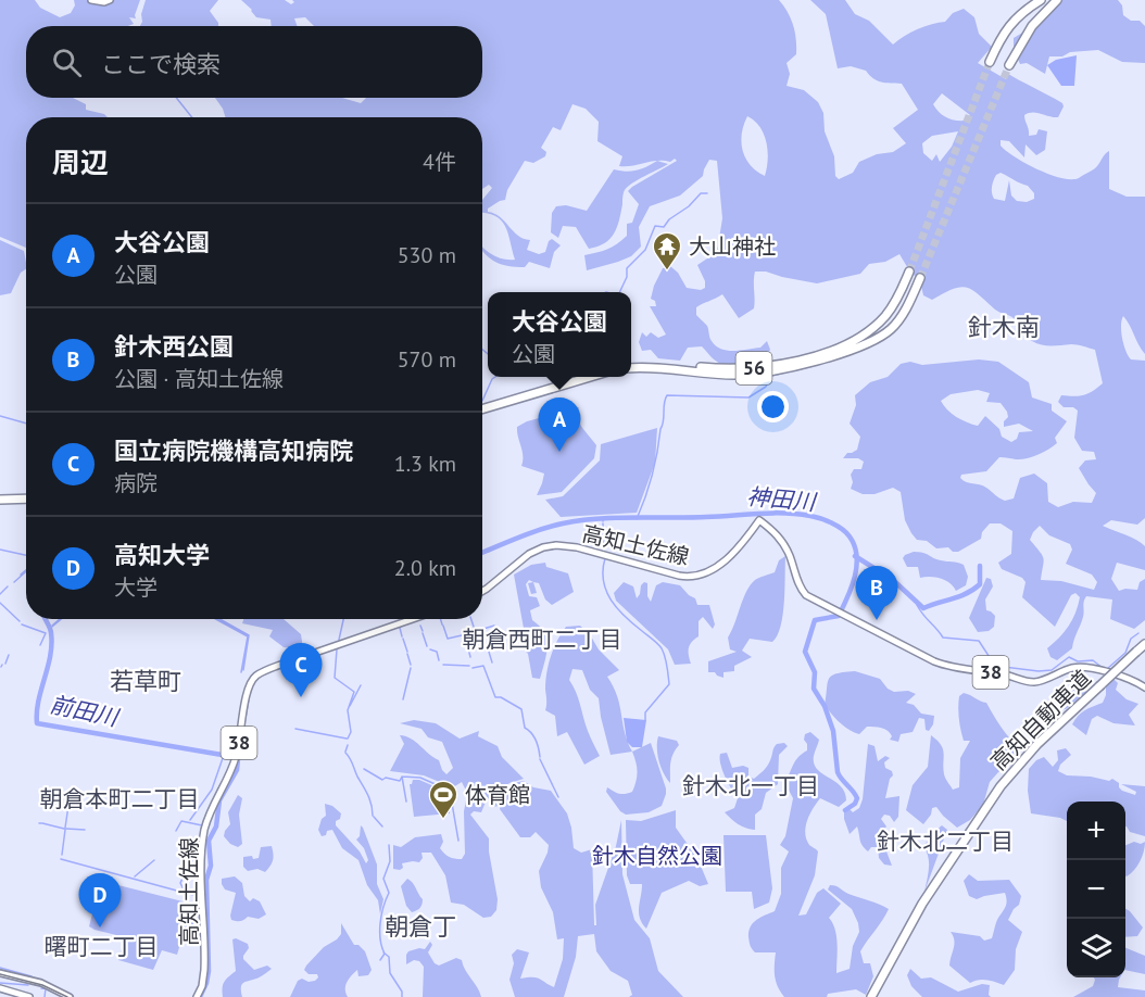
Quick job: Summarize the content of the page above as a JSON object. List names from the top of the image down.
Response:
{
  "streets": {
    "highway": ["56", "高知自動車道"],
    "main road": ["高知土佐線", "38"]
  },
  "districts": [
    "針木南",
    "朝倉西町二丁目",
    "若草町",
    "針木北一丁目",
    "朝倉本町二丁目",
    "針木北二丁目",
    "朝倉丁",
    "曙町二丁目"
  ],
  "water": ["神田川", "前田川"],
  "parks": ["針木自然公園"],
  "places": {
    "temple": ["大山神社"],
    "sports": ["体育館"]
  },
  "page": {
    "search": "ここで検索",
    "heading": ["周辺", "4件"],
    "list": [
      {
        "mark": "A",
        "name": "大谷公園",
        "note": "公園",
        "value": "530 m"
      },
      {
        "mark": "B",
        "name": "針木西公園",
        "note": "公園 · 高知土佐線",
        "value": "570 m"
      },
      {
        "mark": "C",
        "name": "国立病院機構高知病院",
        "note": "病院",
        "value": "1.3 km"
      },
      {
        "mark": "D",
        "name": "高知大学",
        "note": "大学",
        "value": "2.0 km"
      }
    ],
    "popup": ["大谷公園", "公園"],
    "pins": [
      "A",
      "B",
      "C",
      "D"
    ],
    "map_buttons": ["+", "−"]
  }
}
